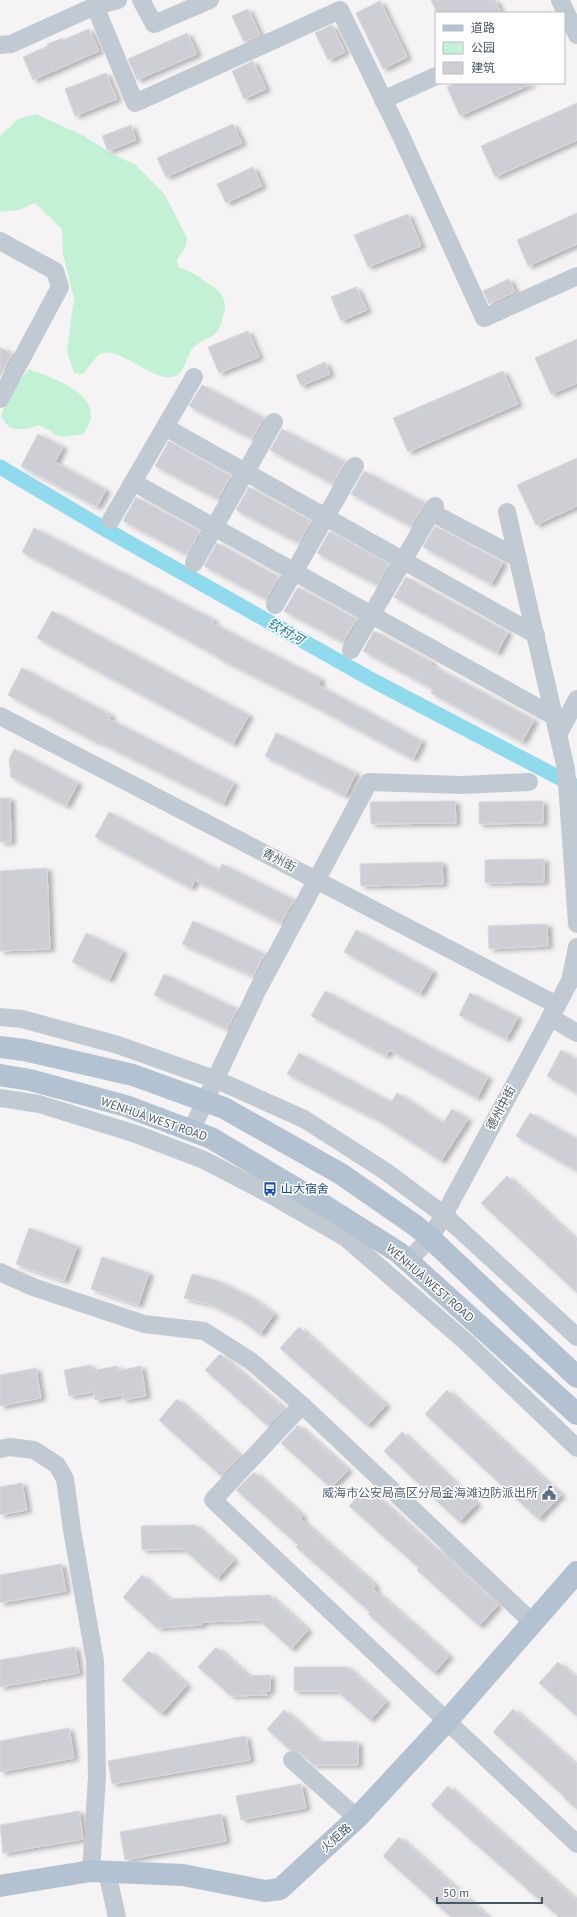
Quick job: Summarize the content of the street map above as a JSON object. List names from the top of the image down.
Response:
{
  "streets": {
    "main road": ["WÉNHUÀ WEST ROAD", "火炬路"],
    "street": ["青州街", "德州中街"]
  },
  "crossings": [
    ["青州街", "德州中街"],
    ["德州中街", "WÉNHUÀ WEST ROAD"]
  ],
  "water": ["钦村河"],
  "places": {
    "bus stop": ["山大宿舍"],
    "public building": ["威海市公安局高区分局金海滩边防派出所"]
  },
  "legend": ["道路", "公园", "建筑"],
  "scale_bar": "50 m"
}
